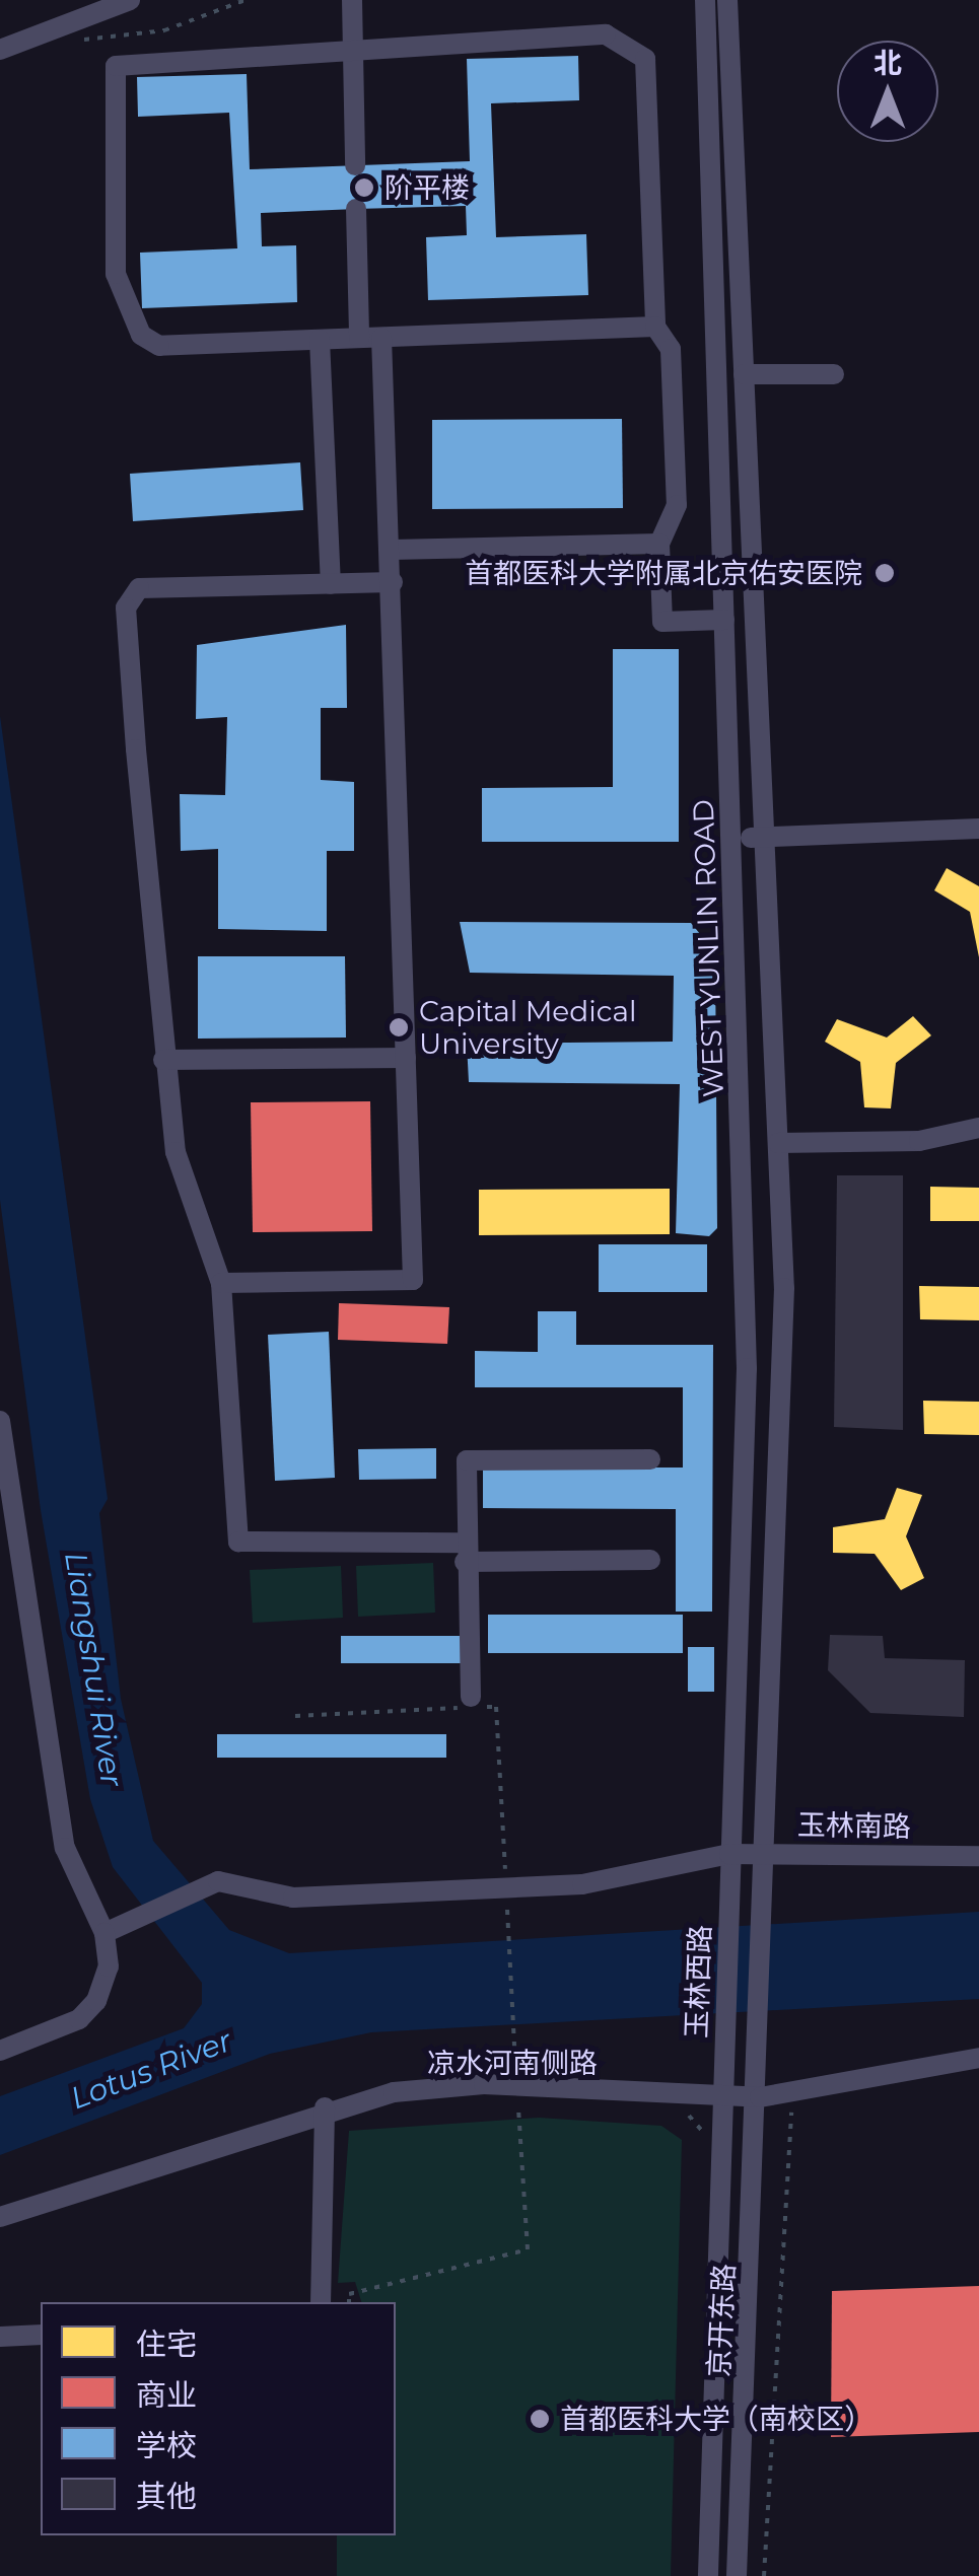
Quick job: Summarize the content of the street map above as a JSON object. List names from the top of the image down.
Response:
{
  "streets": {
    "street": [
      "WEST YUNLIN ROAD",
      "玉林南路",
      "玉林西路",
      "凉水河南侧路",
      "京开东路"
    ]
  },
  "crossings": [
    ["WEST YUNLIN ROAD", "玉林南路"],
    ["WEST YUNLIN ROAD", "玉林西路"],
    ["WEST YUNLIN ROAD", "京开东路"],
    ["玉林西路", "京开东路"],
    ["凉水河南侧路", "京开东路"]
  ],
  "water": ["Liangshui River", "Lotus River"],
  "places": [
    "阶平楼",
    "首都医科大学附属北京佑安医院",
    "Capital Medical University",
    "首都医科大学（南校区）"
  ],
  "legend": [
    "住宅",
    "商业",
    "学校",
    "其他"
  ],
  "north": "top"
}
